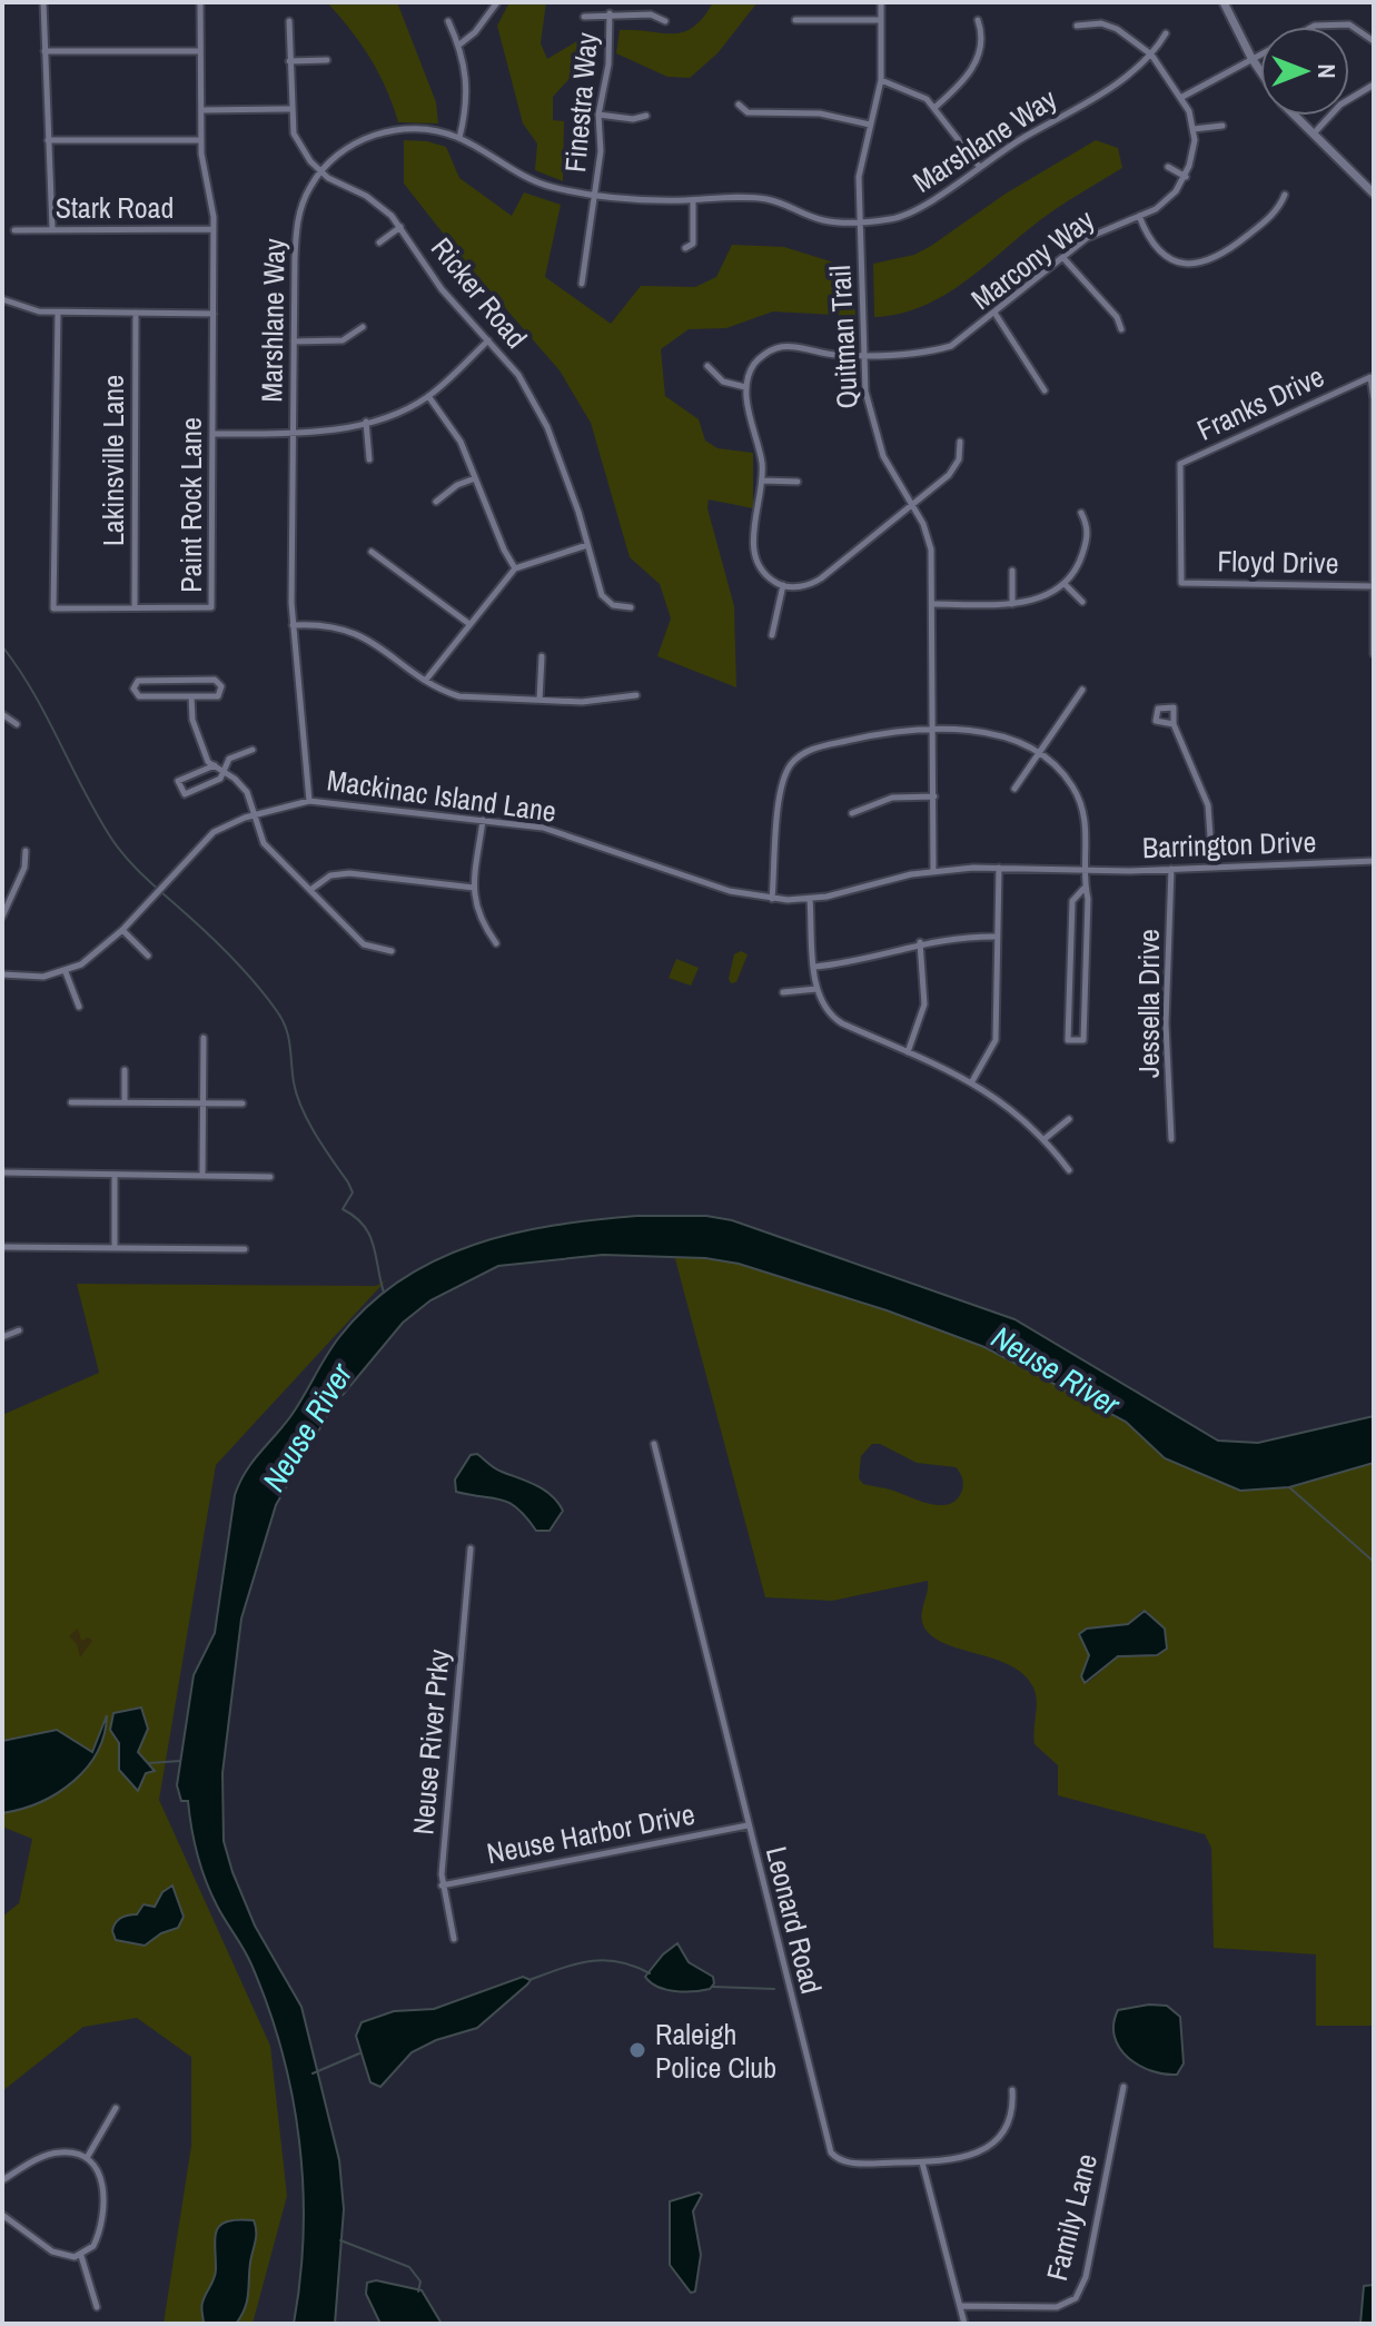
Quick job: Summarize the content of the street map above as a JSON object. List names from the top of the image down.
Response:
{
  "streets": {
    "street": [
      "Finestra Way",
      "Marshlane Way",
      "Stark Road",
      "Marcony Way",
      "Ricker Road",
      "Quitman Trail",
      "Franks Drive",
      "Lakinsville Lane",
      "Paint Rock Lane",
      "Floyd Drive",
      "Mackinac Island Lane",
      "Barrington Drive",
      "Jessella Drive",
      "Neuse River Prky",
      "Neuse Harbor Drive",
      "Leonard Road",
      "Family Lane"
    ]
  },
  "crossings": [
    ["Finestra Way", "Marshlane Way"],
    ["Marshlane Way", "Ricker Road"],
    ["Marshlane Way", "Quitman Trail"],
    ["Marshlane Way", "Mackinac Island Lane"],
    ["Stark Road", "Paint Rock Lane"],
    ["Marcony Way", "Quitman Trail"],
    ["Quitman Trail", "Mackinac Island Lane"],
    ["Franks Drive", "Floyd Drive"],
    ["Lakinsville Lane", "Paint Rock Lane"],
    ["Mackinac Island Lane", "Barrington Drive"],
    ["Barrington Drive", "Jessella Drive"],
    ["Neuse River Prky", "Neuse Harbor Drive"],
    ["Neuse Harbor Drive", "Leonard Road"]
  ],
  "water": ["Neuse River"],
  "places": ["Raleigh Police Club"],
  "north": "right"
}
